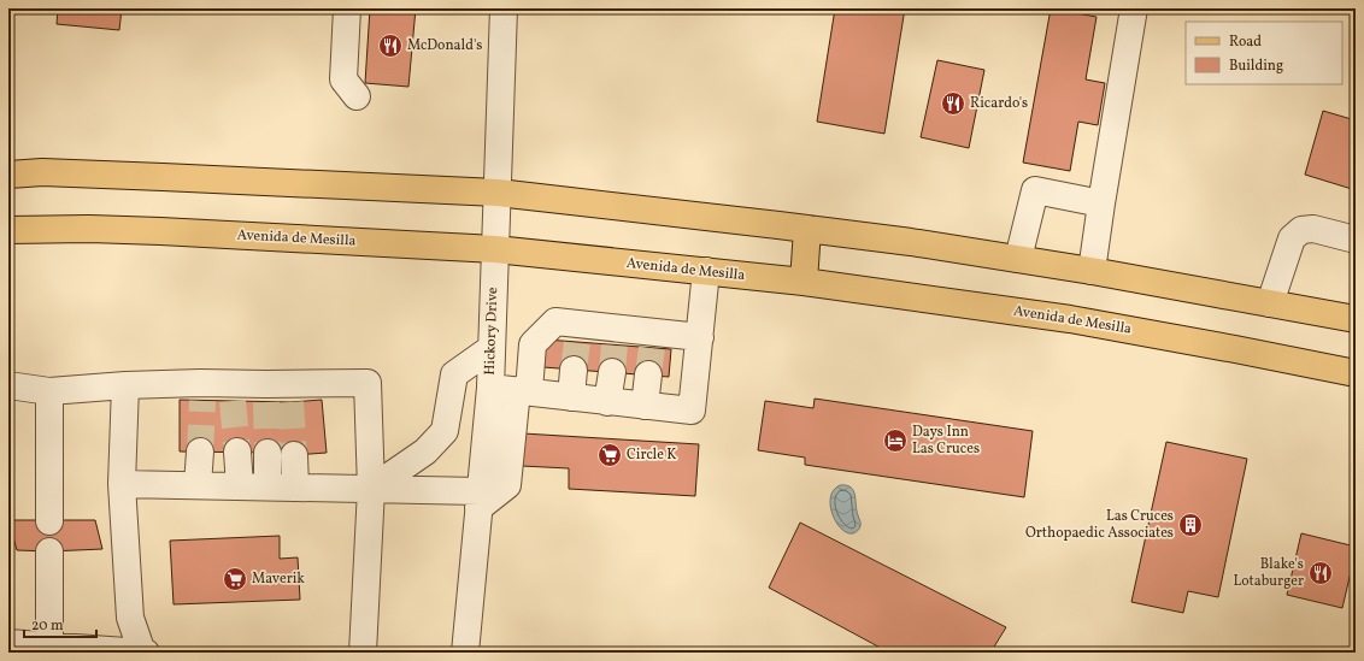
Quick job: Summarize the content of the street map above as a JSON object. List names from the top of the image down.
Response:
{
  "streets": {
    "main road": ["Avenida de Mesilla"],
    "street": ["Hickory Drive"]
  },
  "crossings": [
    ["Avenida de Mesilla", "Hickory Drive"]
  ],
  "places": {
    "restaurant": ["McDonald's", "Ricardo's", "Blake's Lotaburger"],
    "hotel": ["Days Inn Las Cruces"],
    "supermarket": ["Circle K", "Maverik"],
    "building": ["Las Cruces Orthopaedic Associates"]
  },
  "legend": ["Road", "Building"],
  "scale_bar": "20 m"
}
